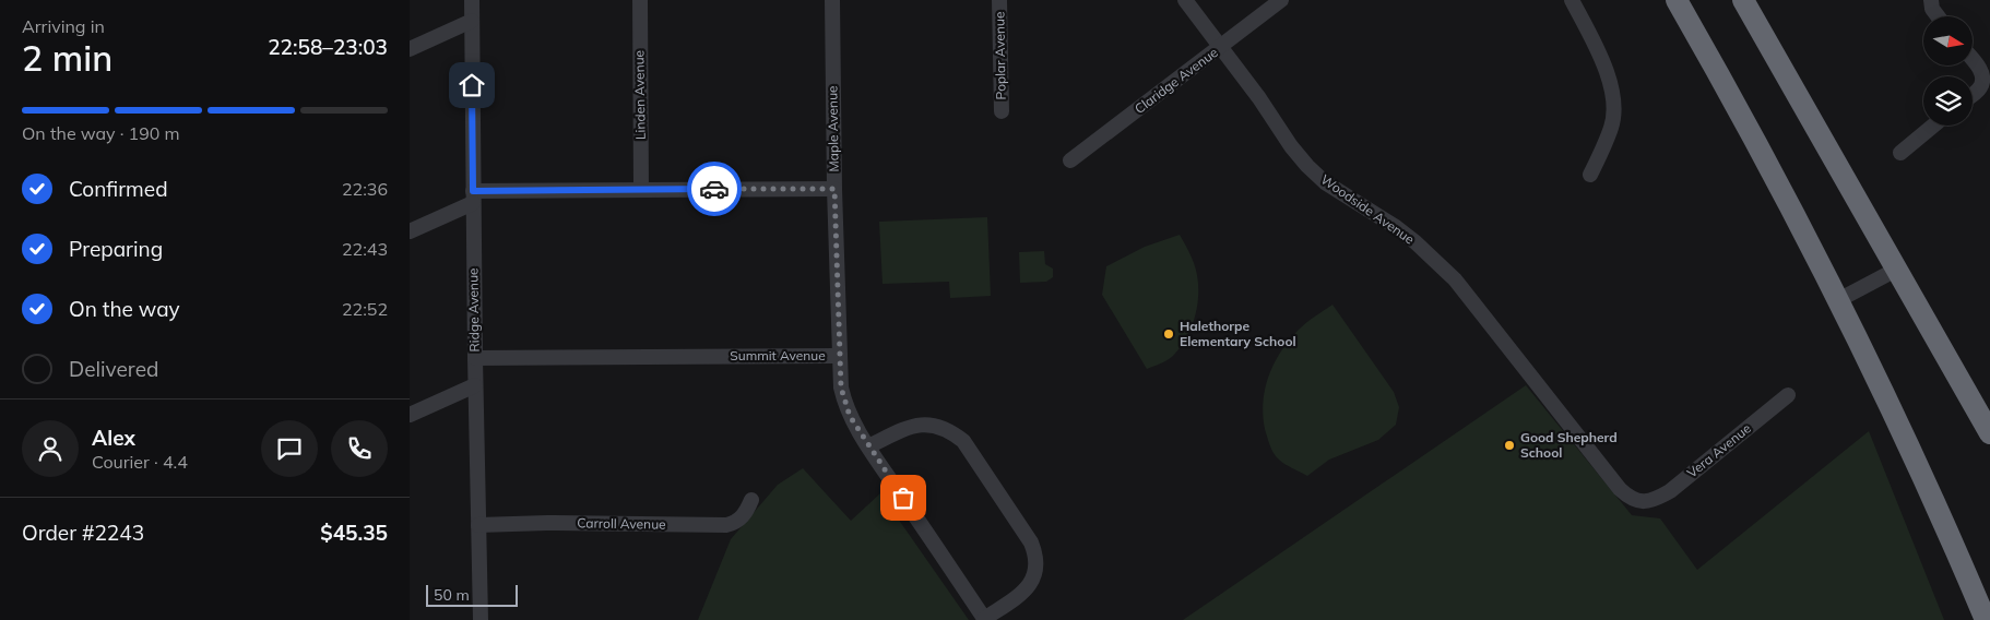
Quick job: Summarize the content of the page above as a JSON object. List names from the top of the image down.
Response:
{
  "streets": {
    "street": [
      "Poplar Avenue",
      "Claridge Avenue",
      "Linden Avenue",
      "Maple Avenue",
      "Woodside Avenue",
      "Ridge Avenue",
      "Summit Avenue",
      "Vera Avenue",
      "Carroll Avenue"
    ]
  },
  "crossings": [
    ["Claridge Avenue", "Woodside Avenue"],
    ["Maple Avenue", "Summit Avenue"],
    ["Woodside Avenue", "Vera Avenue"],
    ["Ridge Avenue", "Summit Avenue"],
    ["Ridge Avenue", "Carroll Avenue"]
  ],
  "places": ["Halethorpe Elementary School", "Good Shepherd School"],
  "scale_bar": "50 m",
  "north": "right",
  "page": {
    "heading": ["2 min", "Arriving in", "22:58–23:03"],
    "panel": [
      "Alex",
      "Courier · 4.4",
      "Order #2243",
      "$45.35"
    ],
    "bar": "On the way · 190 m",
    "list": [
      ["Confirmed", "22:36"],
      ["Preparing", "22:43"],
      ["On the way", "22:52"],
      "Delivered"
    ],
    "scale": "50 m"
  }
}
